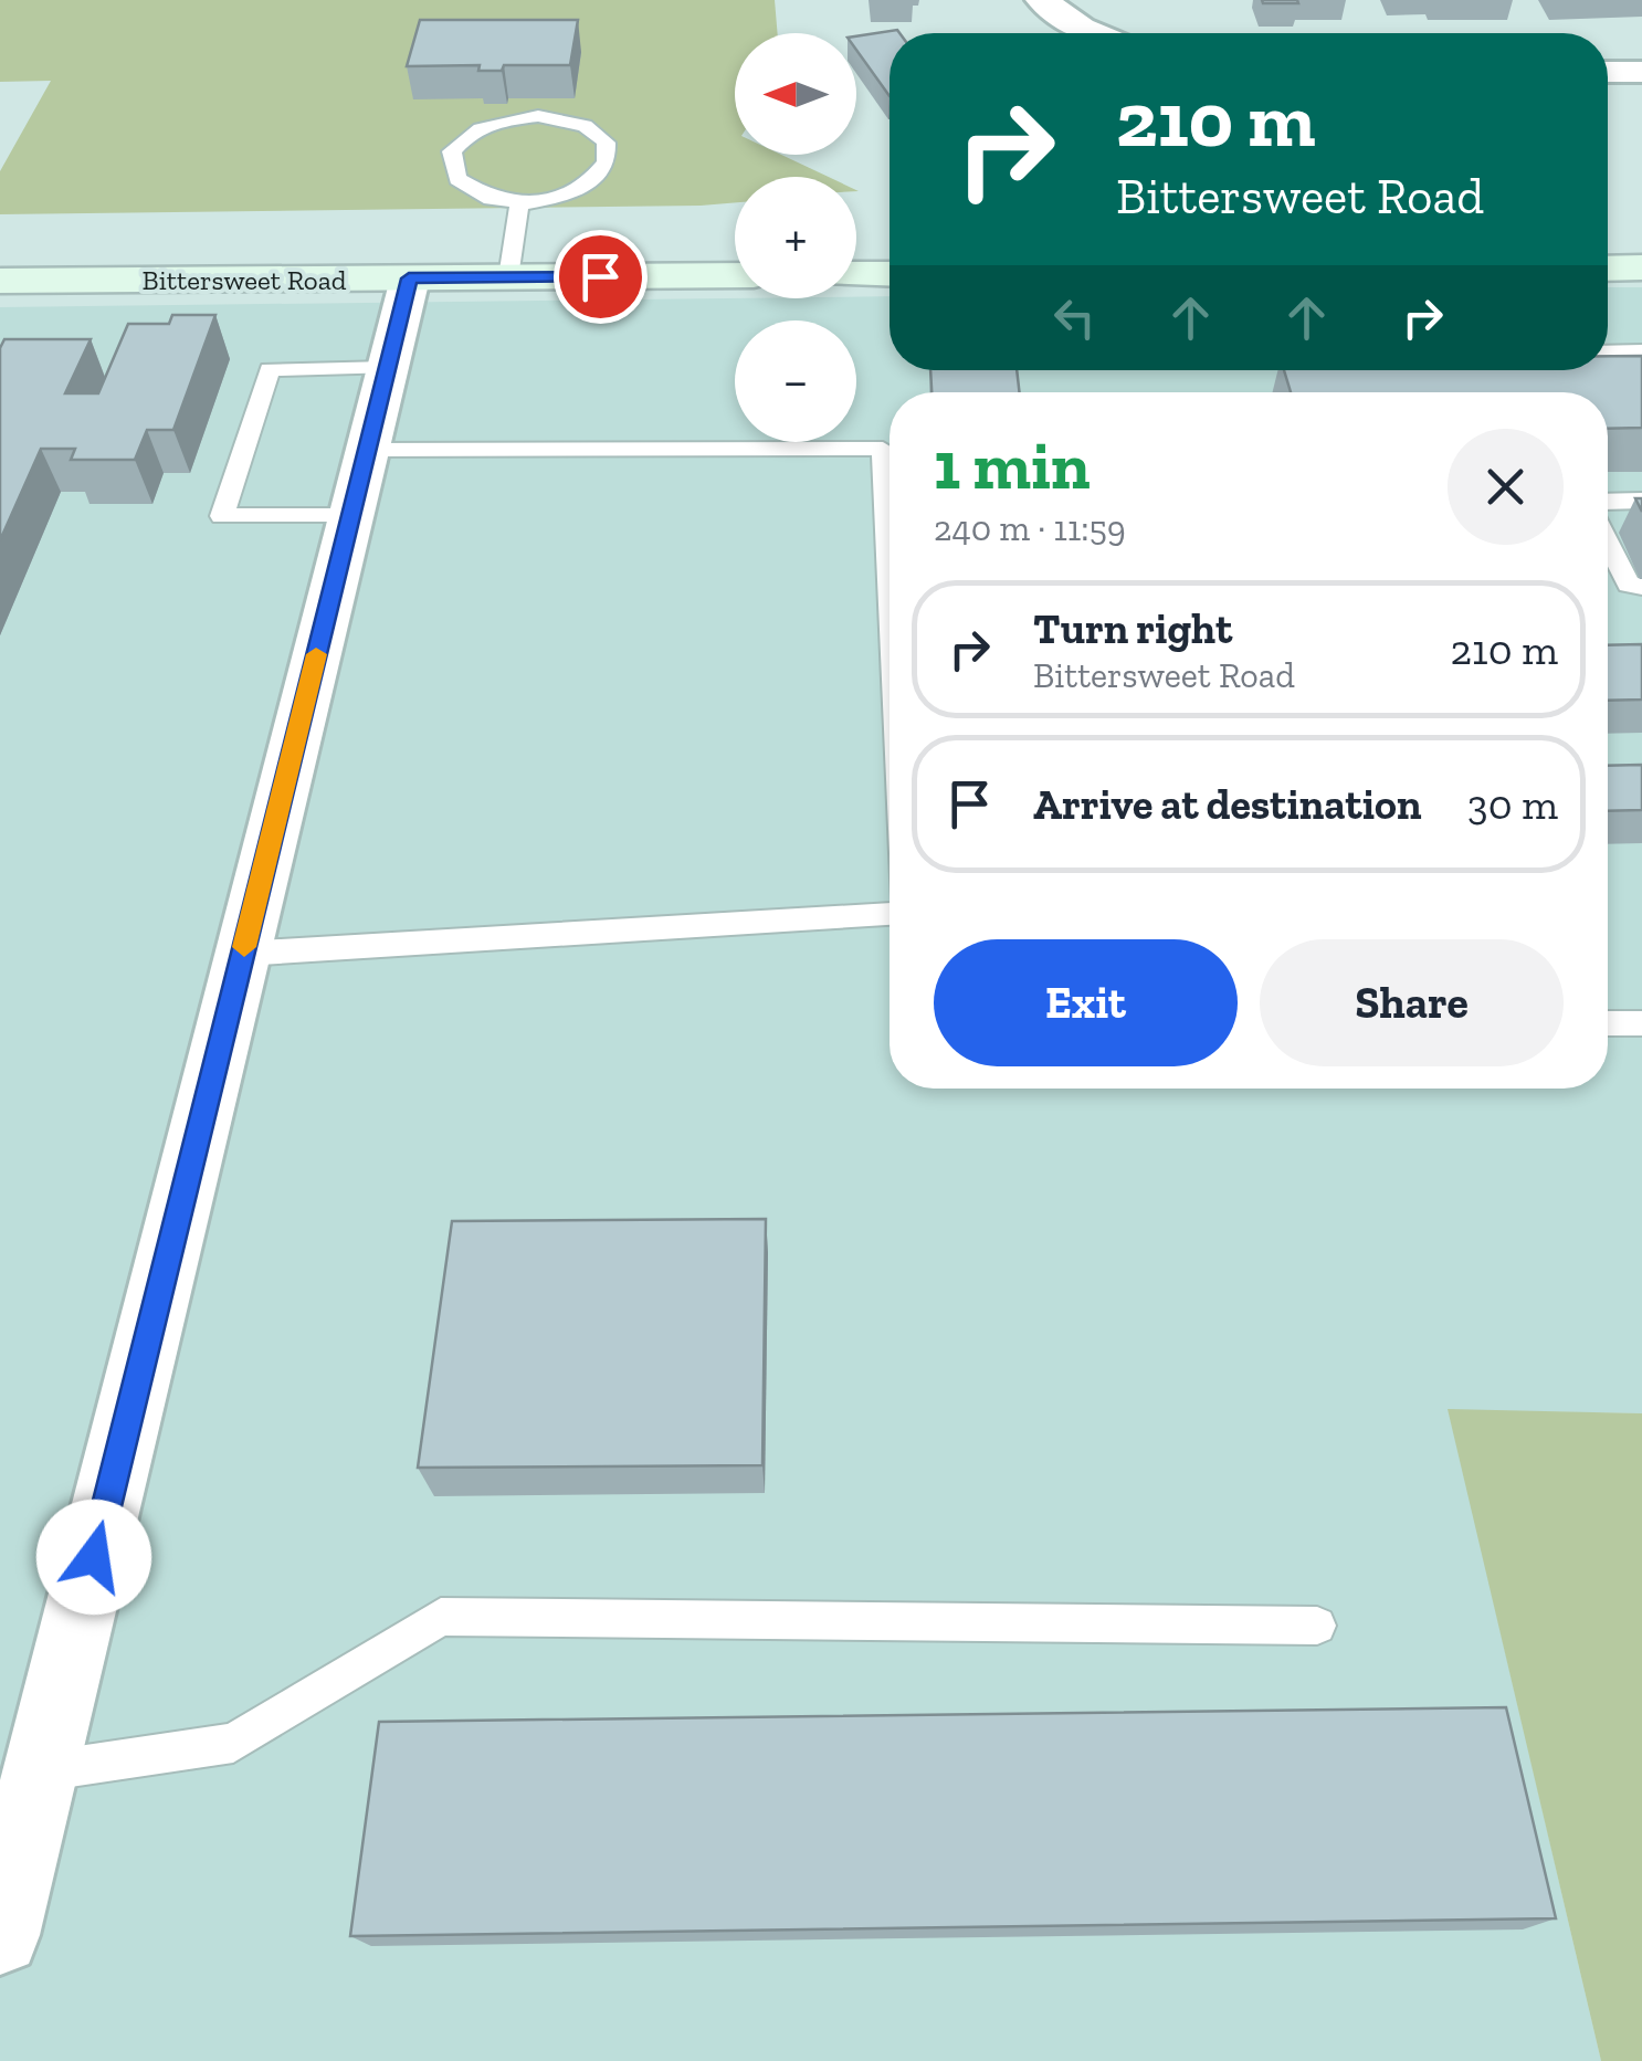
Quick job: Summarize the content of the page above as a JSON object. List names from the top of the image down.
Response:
{
  "streets": {
    "street": ["Bittersweet Road"]
  },
  "north": "left",
  "page": {
    "map_buttons": ["+", "−"],
    "turn": ["210 m", "Bittersweet Road"],
    "heading": ["1 min", "240 m · 11:59"],
    "list": [
      {
        "name": "Turn right",
        "note": "Bittersweet Road",
        "value": "210 m"
      },
      {
        "name": "Arrive at destination",
        "value": "30 m"
      }
    ],
    "buttons": ["Exit", "Share"]
  }
}
